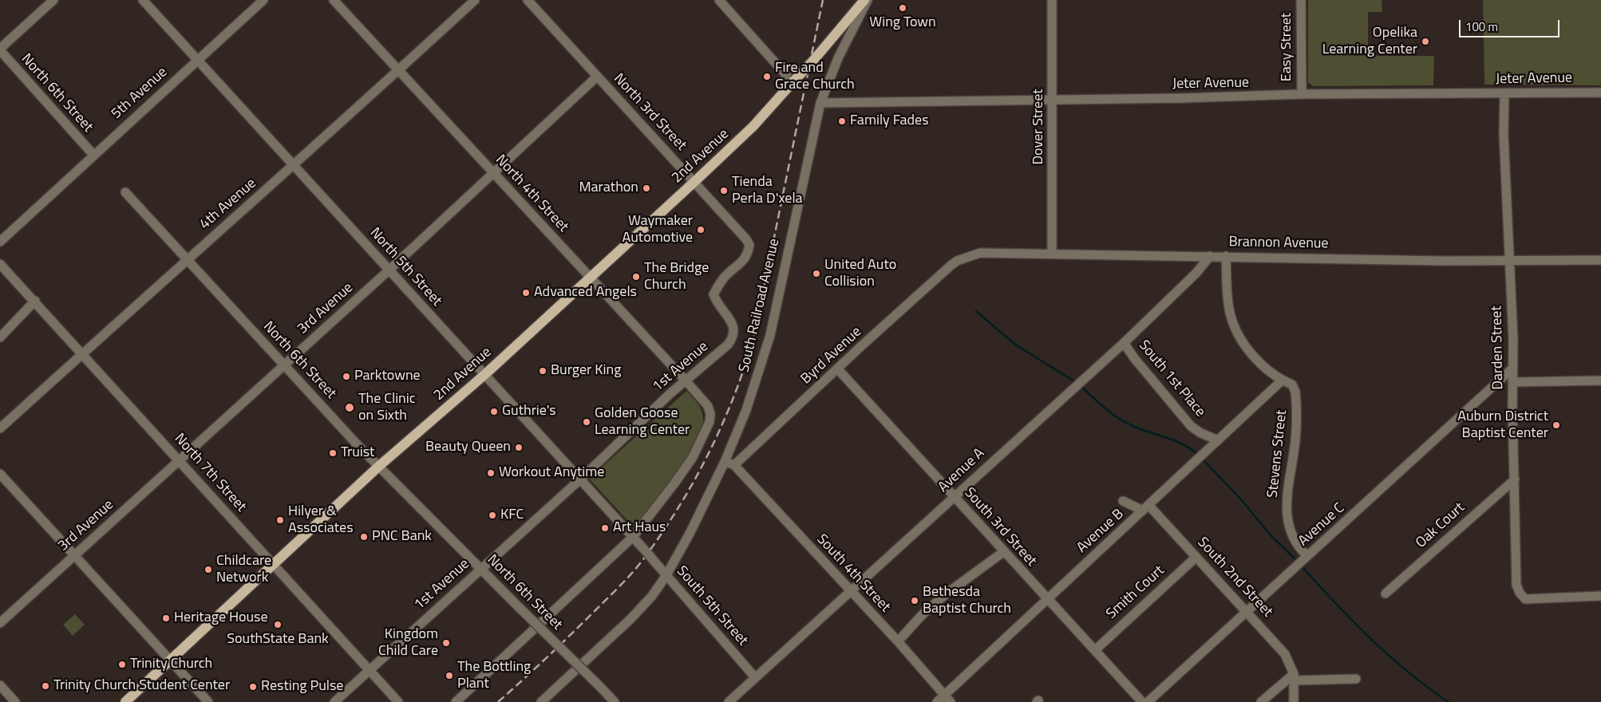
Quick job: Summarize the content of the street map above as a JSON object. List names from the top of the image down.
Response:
{
  "streets": {
    "main road": ["2nd Avenue"],
    "street": [
      "Easy Street",
      "Jeter Avenue",
      "North 6th Street",
      "5th Avenue",
      "North 3rd Street",
      "Dover Street",
      "North 4th Street",
      "4th Avenue",
      "Brannon Avenue",
      "North 5th Street",
      "South Railroad Avenue",
      "3rd Avenue",
      "Darden Street",
      "Byrd Avenue",
      "1st Avenue",
      "South 1st Place",
      "Stevens Street",
      "Avenue A",
      "North 7th Street",
      "Avenue C",
      "Oak Court",
      "South 3rd Street",
      "Avenue B",
      "South 4th Street",
      "South 2nd Street",
      "Smith Court",
      "South 5th Street"
    ]
  },
  "crossings": [
    ["Easy Street", "Jeter Avenue"],
    ["Jeter Avenue", "Dover Street"],
    ["Jeter Avenue", "South Railroad Avenue"],
    ["Jeter Avenue", "Darden Street"],
    ["North 6th Street", "5th Avenue"],
    ["North 6th Street", "2nd Avenue"],
    ["North 6th Street", "4th Avenue"],
    ["North 6th Street", "3rd Avenue"],
    ["North 6th Street", "1st Avenue"],
    ["5th Avenue", "North 5th Street"],
    ["North 3rd Street", "2nd Avenue"],
    ["North 3rd Street", "3rd Avenue"],
    ["North 3rd Street", "1st Avenue"],
    ["Dover Street", "Brannon Avenue"],
    ["2nd Avenue", "North 4th Street"],
    ["2nd Avenue", "North 5th Street"],
    ["2nd Avenue", "North 7th Street"],
    ["North 4th Street", "4th Avenue"],
    ["North 4th Street", "North 5th Street"],
    ["North 4th Street", "3rd Avenue"],
    ["North 4th Street", "1st Avenue"],
    ["4th Avenue", "North 5th Street"],
    ["4th Avenue", "North 7th Street"],
    ["Brannon Avenue", "Darden Street"],
    ["Brannon Avenue", "Byrd Avenue"],
    ["Brannon Avenue", "Stevens Street"],
    ["Brannon Avenue", "Avenue A"],
    ["North 5th Street", "3rd Avenue"],
    ["North 5th Street", "1st Avenue"],
    ["North 5th Street", "South 5th Street"],
    ["South Railroad Avenue", "South 5th Street"],
    ["3rd Avenue", "North 7th Street"],
    ["Darden Street", "Avenue C"],
    ["Darden Street", "Oak Court"],
    ["Byrd Avenue", "South 3rd Street"],
    ["Byrd Avenue", "South 4th Street"],
    ["1st Avenue", "North 7th Street"],
    ["South 1st Place", "Avenue A"],
    ["South 1st Place", "Avenue B"],
    ["Stevens Street", "Avenue C"],
    ["Stevens Street", "Avenue B"],
    ["Avenue A", "South 3rd Street"],
    ["Avenue A", "South 4th Street"],
    ["Avenue A", "South 5th Street"],
    ["Avenue C", "South 2nd Street"],
    ["South 3rd Street", "Avenue B"],
    ["South 3rd Street", "Smith Court"],
    ["Avenue B", "South 4th Street"],
    ["Avenue B", "South 2nd Street"],
    ["South 2nd Street", "Smith Court"]
  ],
  "places": [
    "Wing Town",
    "Opelika Learning Center",
    "Fire and Grace Church",
    "Family Fades",
    "Marathon",
    "Tienda Perla D'xela",
    "Waymaker Automotive",
    "United Auto Collision",
    "The Bridge Church",
    "Advanced Angels",
    "Burger King",
    "Parktowne",
    "The Clinic on Sixth",
    "Guthrie's",
    "Golden Goose Learning Center",
    "Auburn District Baptist Center",
    "Beauty Queen",
    "Truist",
    "Workout Anytime",
    "KFC",
    "Hilyer & Associates",
    "Art Haus",
    "PNC Bank",
    "Childcare Network",
    "Bethesda Baptist Church",
    "Heritage House",
    "SouthState Bank",
    "Kingdom Child Care",
    "Trinity Church",
    "The Bottling Plant",
    "Trinity Church Student Center",
    "Resting Pulse"
  ],
  "scale_bar": "100 m"
}
